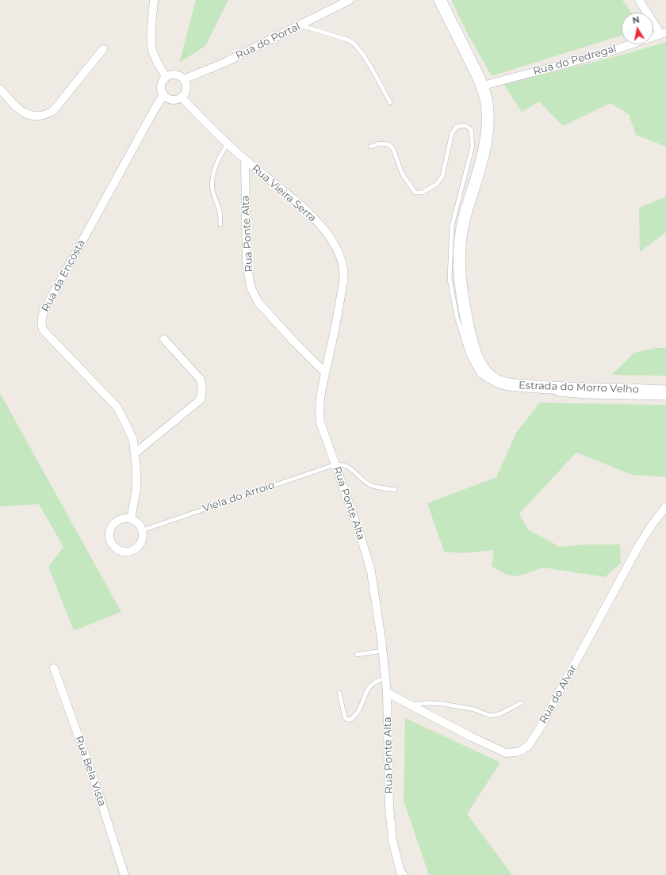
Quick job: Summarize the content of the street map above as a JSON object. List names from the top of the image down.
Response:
{
  "streets": {
    "street": [
      "Rua do Portal",
      "Rua do Pedregal",
      "Rua Vieira Serra",
      "Rua Ponte Alta",
      "Rua da Encosta",
      "Estrada do Morro Velho",
      "Rua do Alvar",
      "Rua Bela Vista"
    ],
    "lane": ["Viela do Arroio"]
  },
  "crossings": [
    ["Rua do Portal", "Rua Vieira Serra"],
    ["Rua do Portal", "Rua da Encosta"],
    ["Rua do Pedregal", "Estrada do Morro Velho"],
    ["Rua Vieira Serra", "Rua Ponte Alta"],
    ["Rua Vieira Serra", "Rua da Encosta"],
    ["Rua Ponte Alta", "Viela do Arroio"],
    ["Rua Ponte Alta", "Rua do Alvar"],
    ["Rua da Encosta", "Viela do Arroio"]
  ],
  "north": "top"
}
